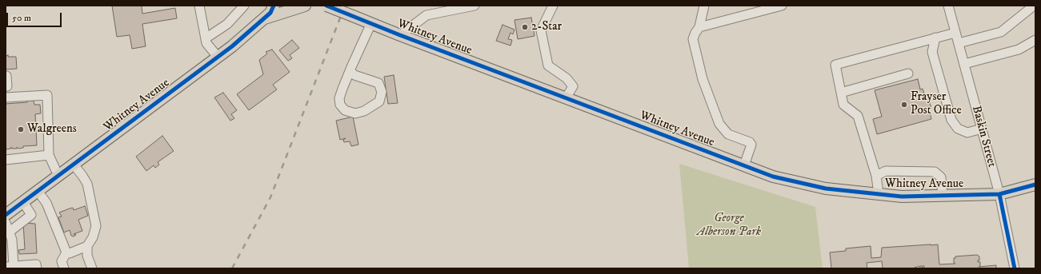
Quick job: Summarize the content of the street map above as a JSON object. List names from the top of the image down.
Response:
{
  "streets": {
    "main road": ["Whitney Avenue"],
    "street": ["Baskin Street"]
  },
  "crossings": [
    ["Whitney Avenue", "Baskin Street"]
  ],
  "parks": ["George Alberson Park"],
  "places": ["2-Star", "Frayser Post Office", "Walgreens"],
  "scale_bar": "50 m"
}
